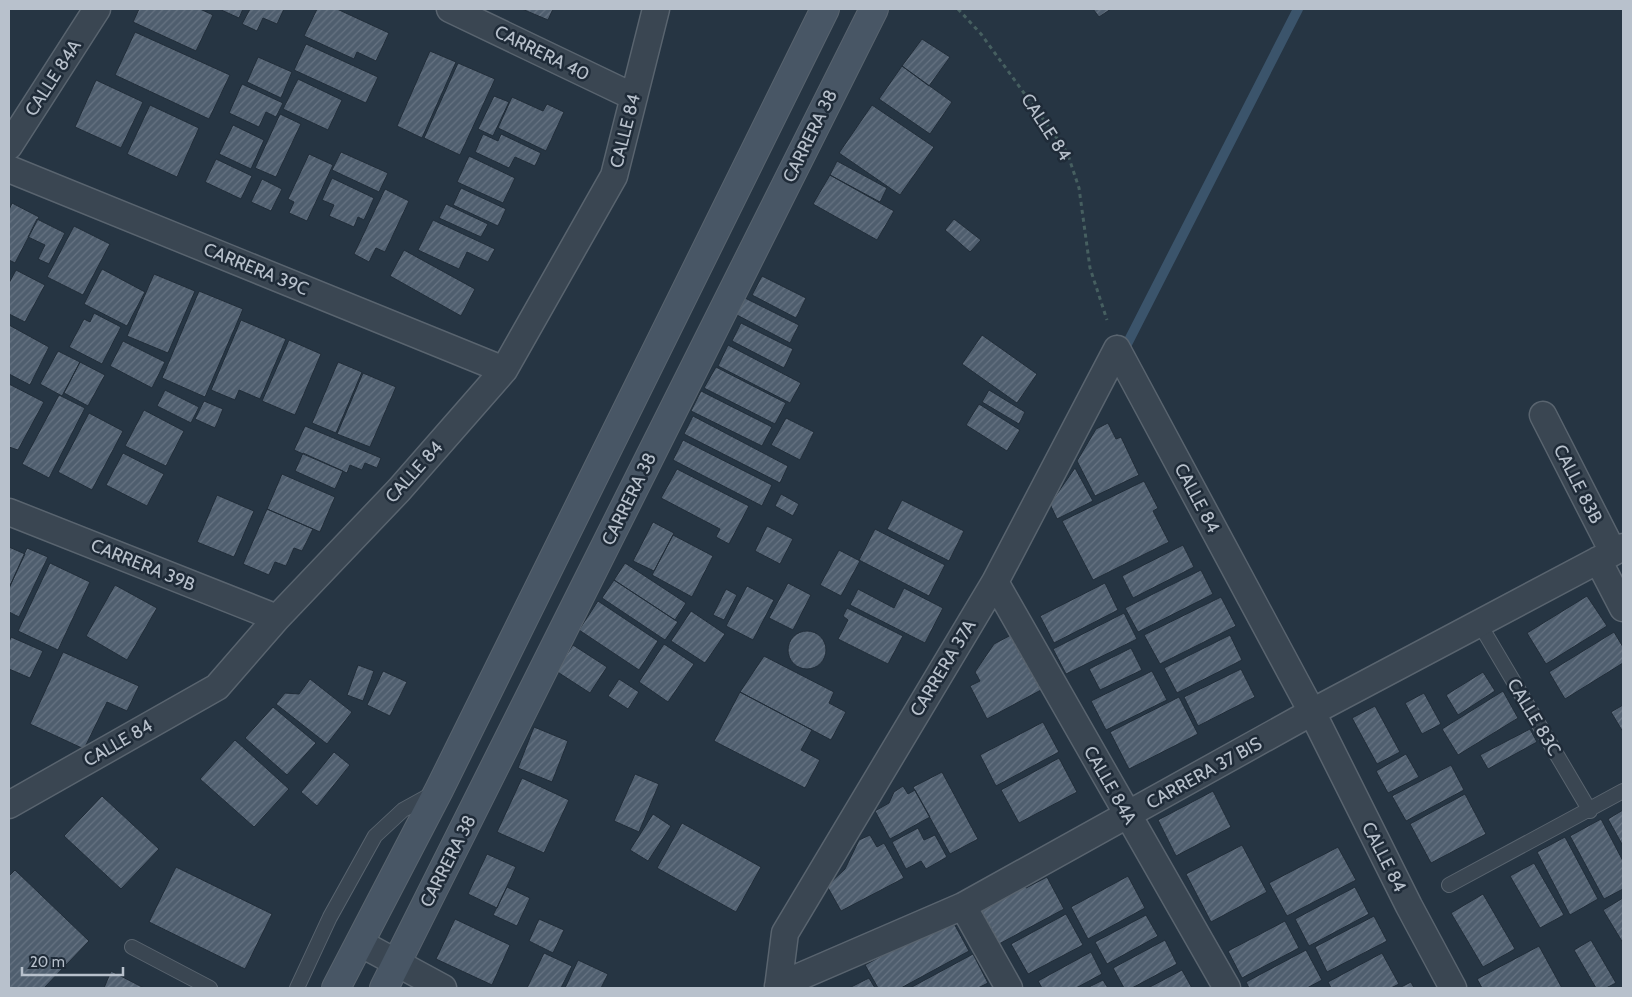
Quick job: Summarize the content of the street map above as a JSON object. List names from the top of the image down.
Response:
{
  "streets": {
    "main road": ["CARRERA 38"],
    "street": [
      "CARRERA 40",
      "CALLE 84A",
      "CALLE 84",
      "CARRERA 39C",
      "CALLE 83B",
      "CARRERA 39B",
      "CARRERA 37A",
      "CARRERA 37 BIS"
    ],
    "lane": ["CALLE 83C"]
  },
  "crossings": [
    ["CARRERA 40", "CALLE 84"],
    ["CALLE 84A", "CARRERA 37A"],
    ["CALLE 84A", "CARRERA 37 BIS"],
    ["CALLE 84", "CARRERA 39C"],
    ["CALLE 84", "CARRERA 39B"],
    ["CALLE 84", "CARRERA 37A"],
    ["CALLE 84", "CARRERA 37 BIS"],
    ["CALLE 83B", "CARRERA 37 BIS"],
    ["CARRERA 37A", "CARRERA 37 BIS"],
    ["CALLE 83C", "CARRERA 37 BIS"]
  ],
  "scale_bar": "20 m"
}
